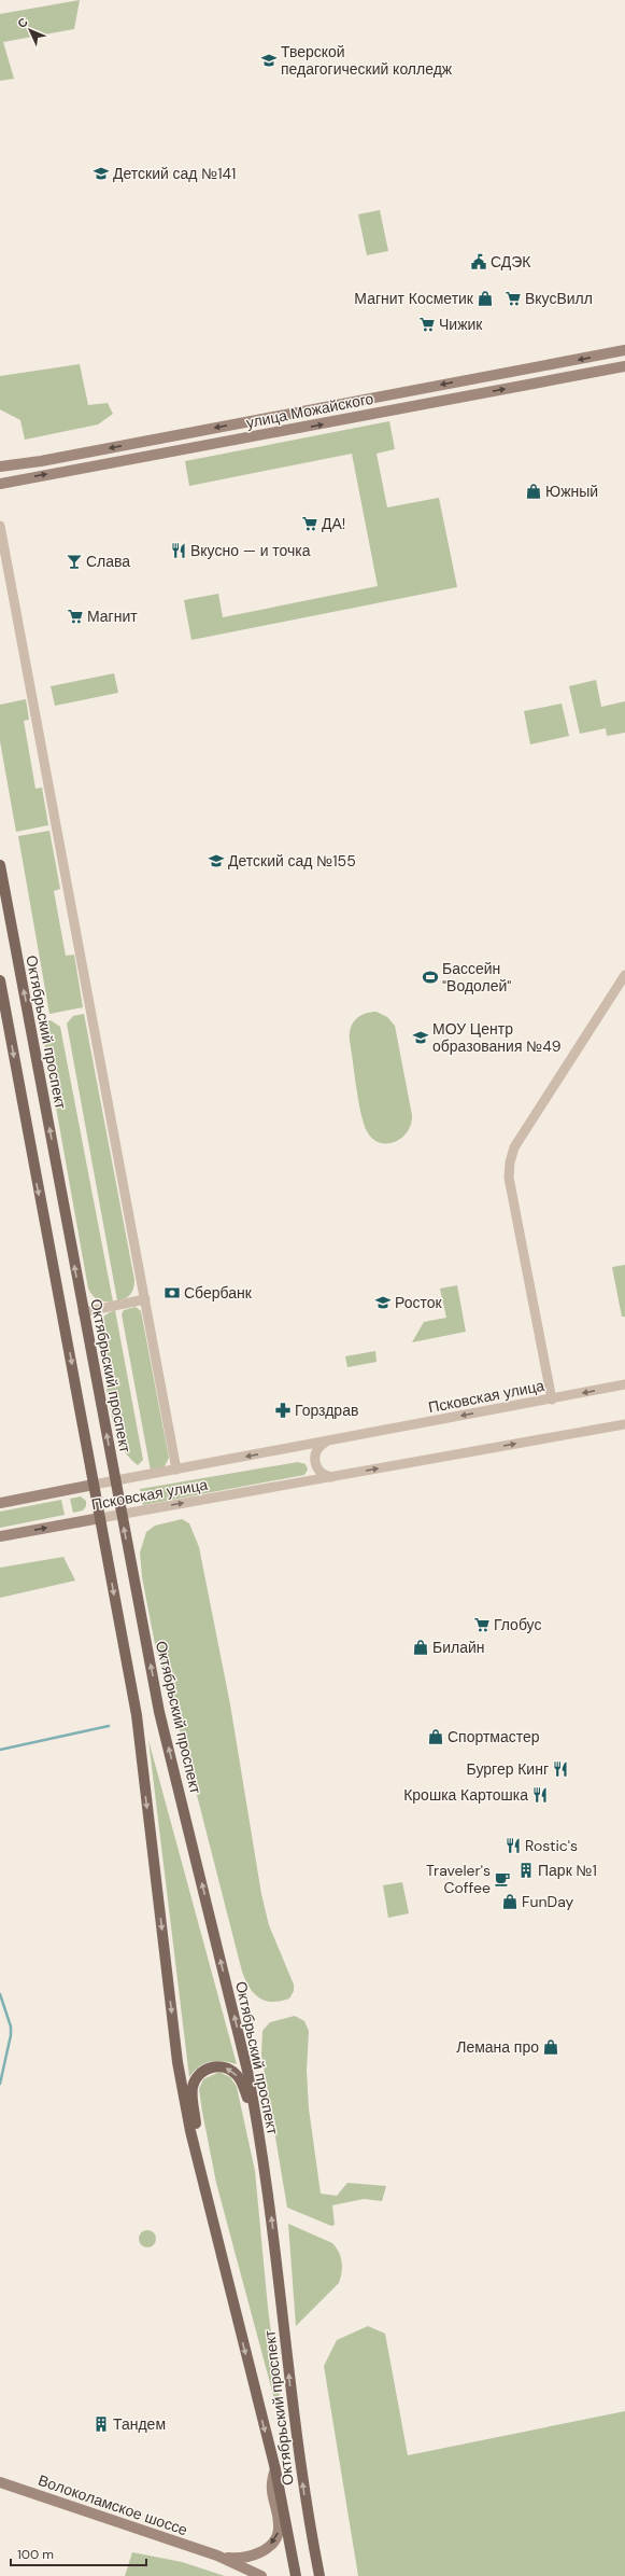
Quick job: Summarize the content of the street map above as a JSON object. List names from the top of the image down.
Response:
{
  "streets": {
    "main road": [
      "улица Можайского",
      "Октябрьский проспект",
      "Псковская улица",
      "Волоколамское шоссе"
    ]
  },
  "crossings": [
    ["Октябрьский проспект", "Псковская улица"],
    ["Октябрьский проспект", "Волоколамское шоссе"]
  ],
  "places": {
    "school or university": [
      "Тверской педагогический колледж",
      "Детский сад №141",
      "Детский сад №155",
      "МОУ Центр образования №49",
      "Росток"
    ],
    "public building": ["СДЭК"],
    "shop": [
      "Магнит Косметик",
      "Южный",
      "Билайн",
      "Спортмастер",
      "FunDay",
      "Лемана про"
    ],
    "supermarket": [
      "ВкусВилл",
      "Чижик",
      "ДА!",
      "Магнит",
      "Глобус"
    ],
    "restaurant": [
      "Вкусно — и точка",
      "Бургер Кинг",
      "Крошка Картошка",
      "Rostic's"
    ],
    "bar": ["Слава"],
    "sports": ["Бассейн \"Водолей\""],
    "bank": ["Сбербанк"],
    "pharmacy": ["Горздрав"],
    "building": ["Парк №1", "Тандем"],
    "cafe": ["Traveler's Coffee"]
  },
  "scale_bar": "100 m",
  "north": "top left"
}
